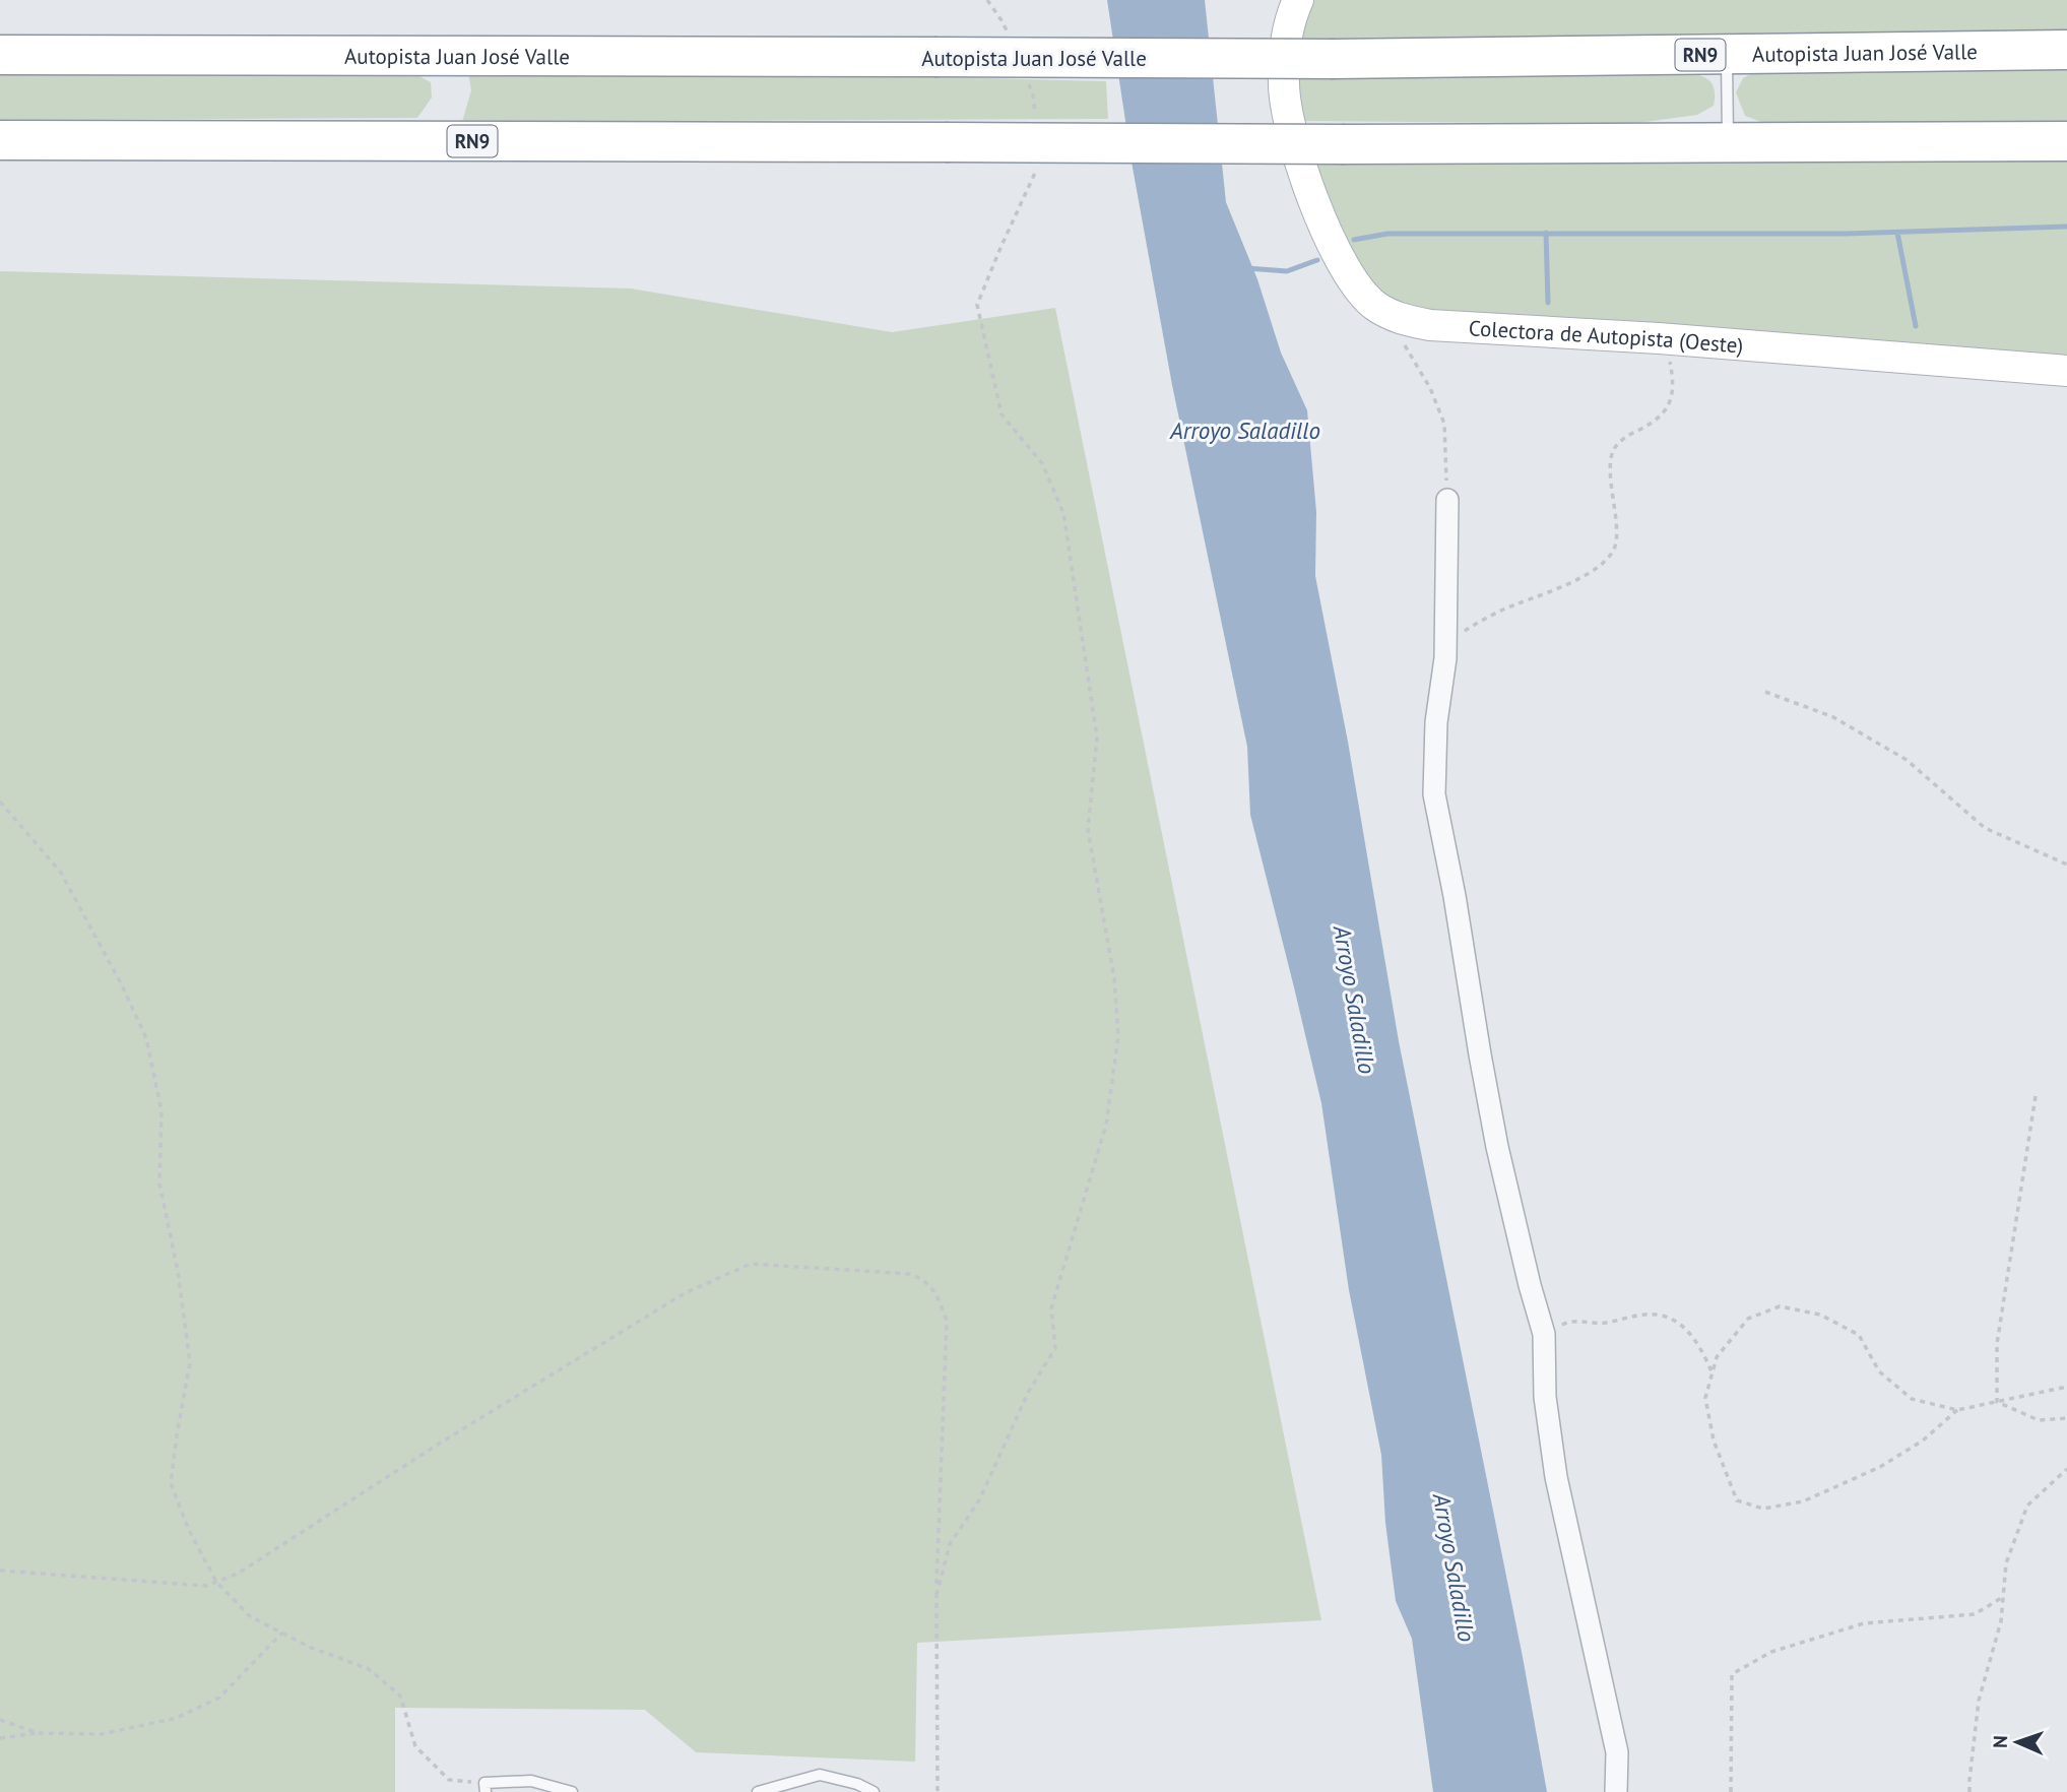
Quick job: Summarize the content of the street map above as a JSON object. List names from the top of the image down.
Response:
{
  "streets": {
    "highway": ["Autopista Juan José Valle", "RN9"],
    "main road": ["Colectora de Autopista (Oeste)"]
  },
  "water": ["Arroyo Saladillo"],
  "north": "left"
}
